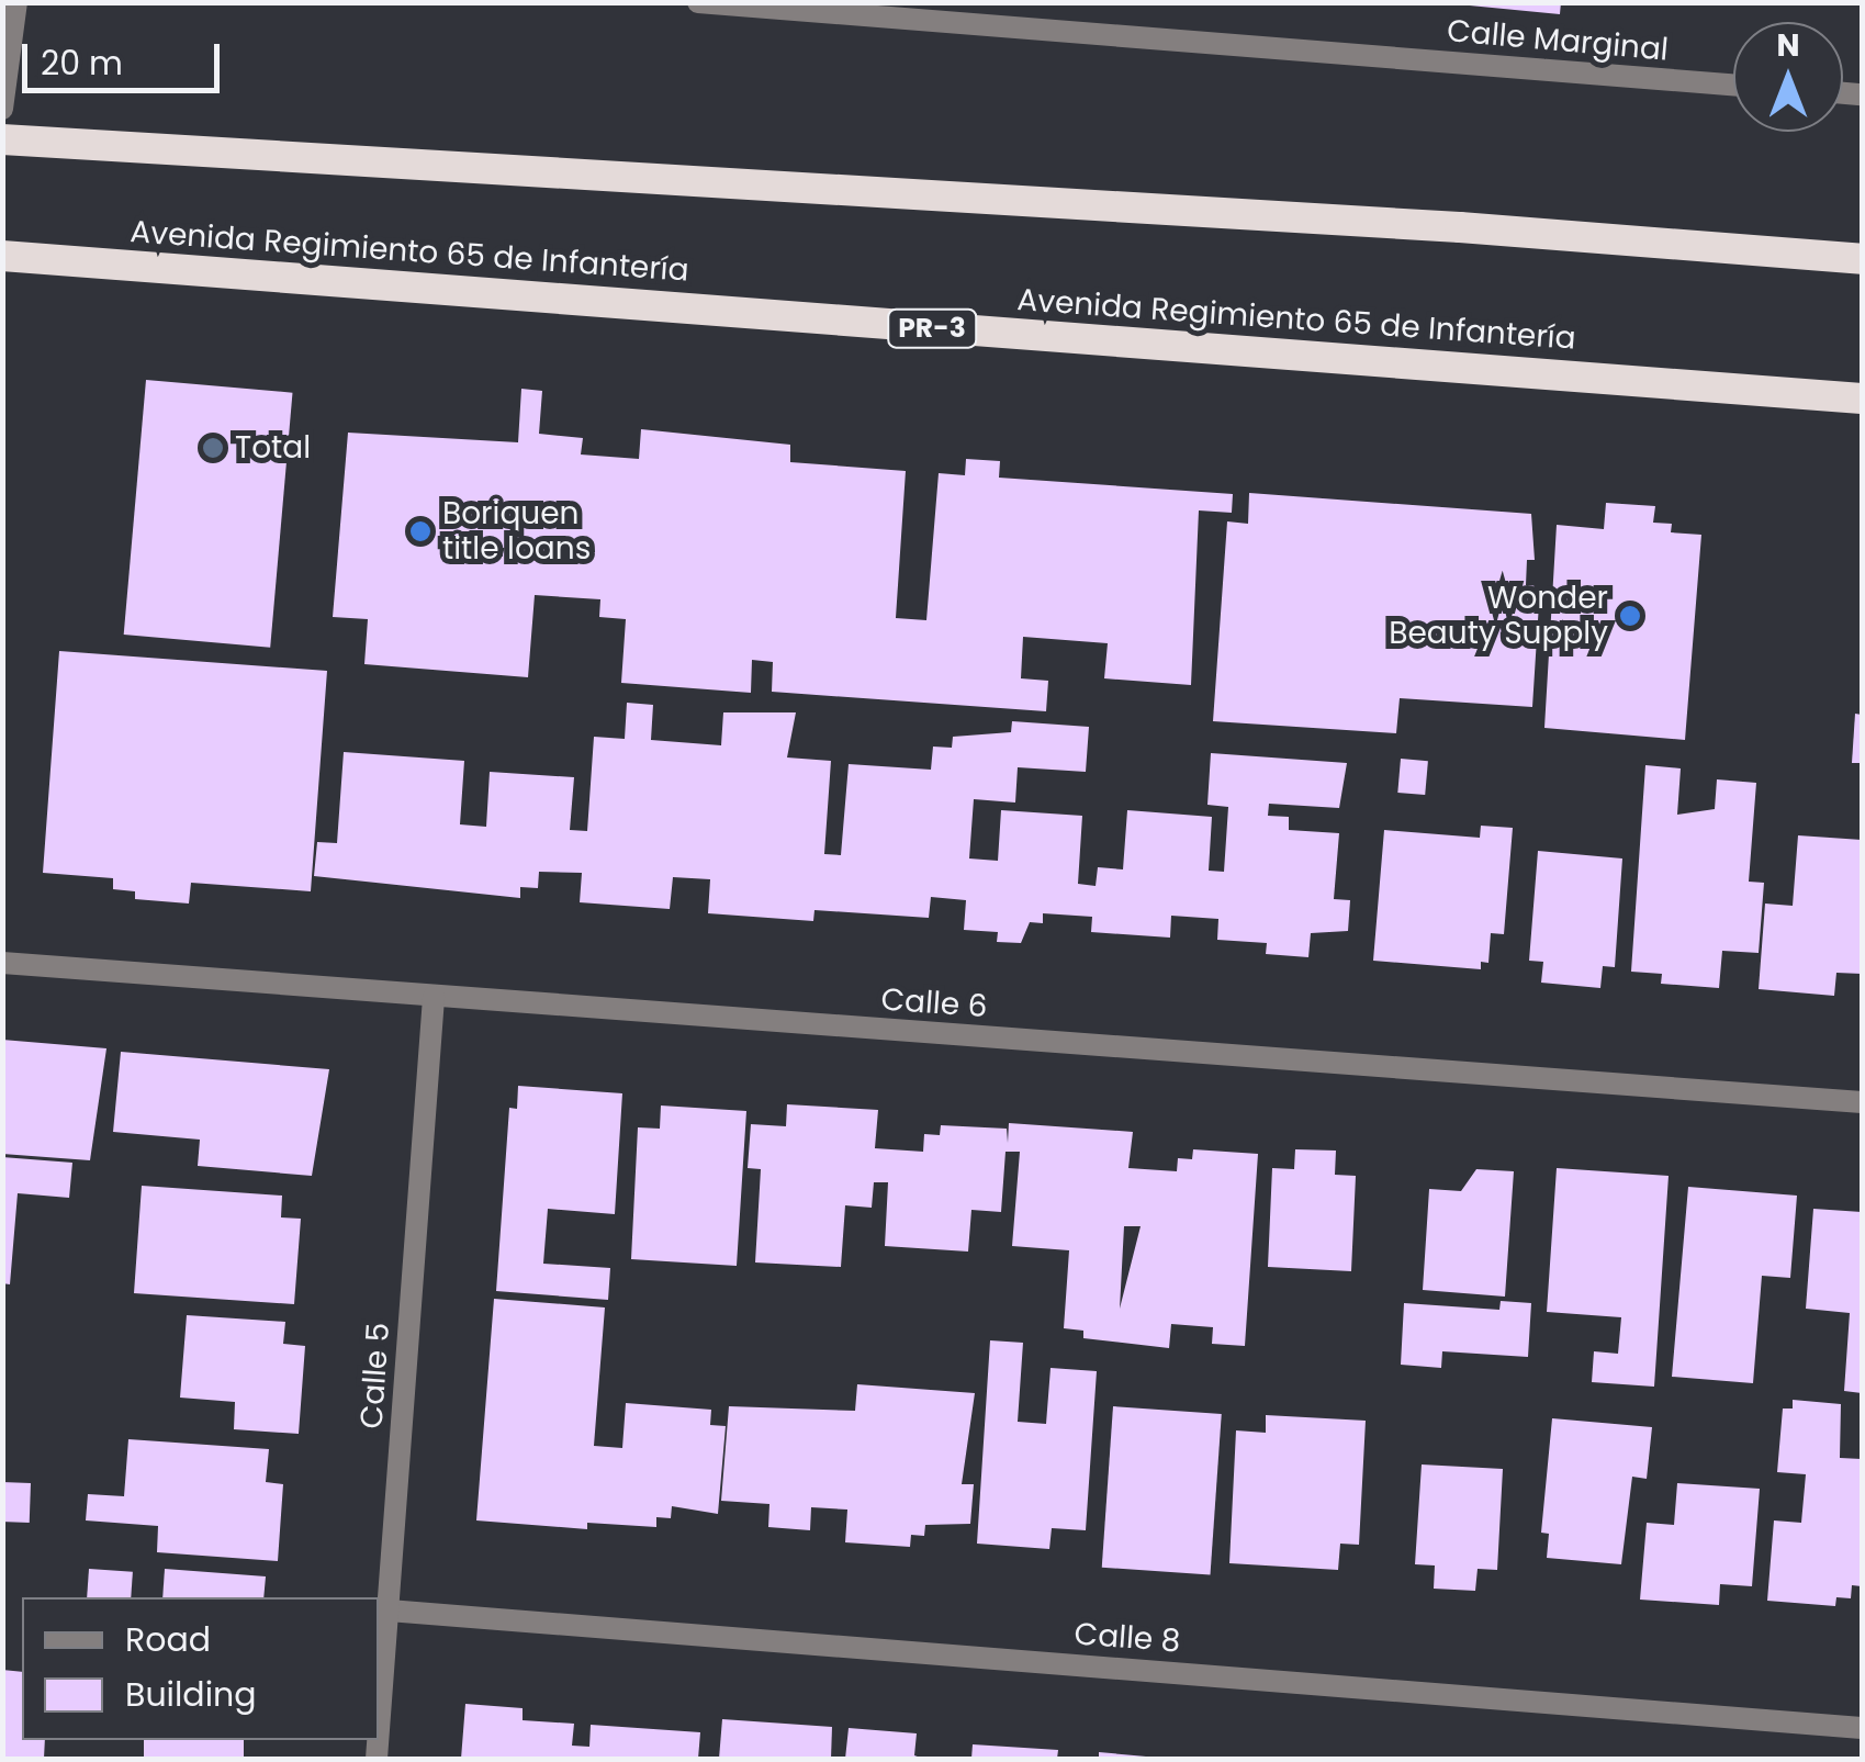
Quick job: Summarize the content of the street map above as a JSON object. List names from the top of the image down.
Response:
{
  "streets": {
    "highway": ["Avenida Regimiento 65 de Infantería", "PR-3"],
    "street": [
      "Calle Marginal",
      "Calle 6",
      "Calle 5",
      "Calle 8"
    ]
  },
  "crossings": [
    ["Calle 6", "Calle 5"],
    ["Calle 5", "Calle 8"]
  ],
  "places": ["Total", "Boriquen title loans", "Wonder Beauty Supply"],
  "legend": ["Road", "Building"],
  "scale_bar": "20 m",
  "north": "top"
}
